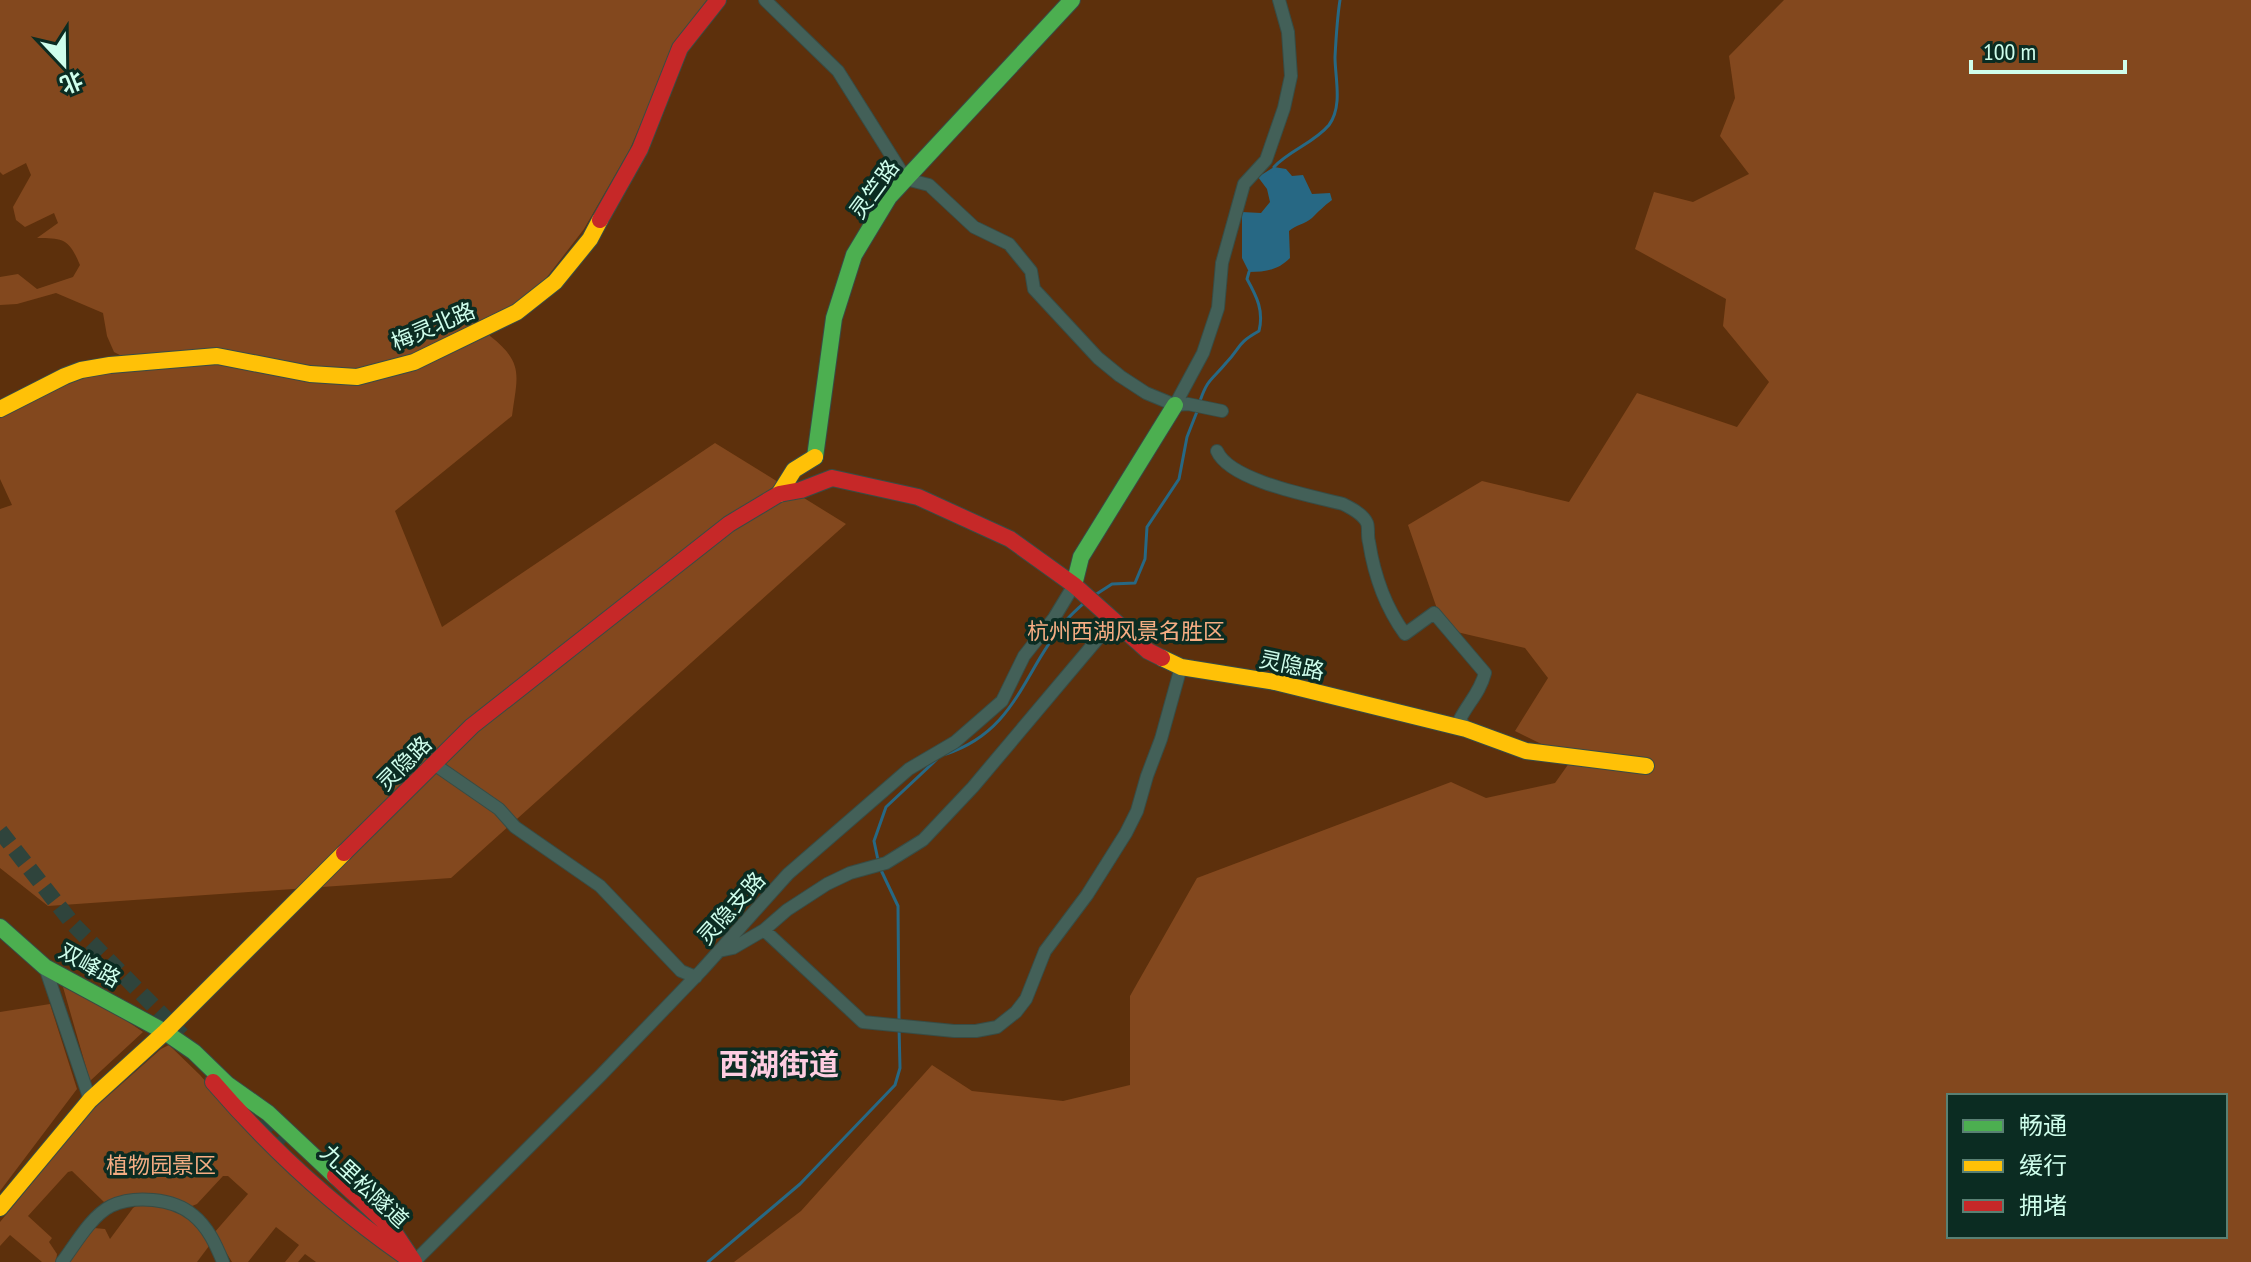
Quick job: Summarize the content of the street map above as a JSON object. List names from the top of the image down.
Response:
{
  "streets": {
    "street": [
      "灵竺路",
      "梅灵北路",
      "灵隐路",
      "灵隐支路",
      "双峰路",
      "九里松隧道"
    ]
  },
  "crossings": [
    ["灵隐路", "灵隐支路"],
    ["灵隐路", "双峰路"],
    ["灵隐支路", "双峰路"],
    ["灵隐支路", "九里松隧道"],
    ["双峰路", "九里松隧道"]
  ],
  "districts": ["西湖街道"],
  "parks": ["杭州西湖风景名胜区", "植物园景区"],
  "legend": ["畅通", "缓行", "拥堵"],
  "scale_bar": "100 m",
  "north": "bottom"
}
